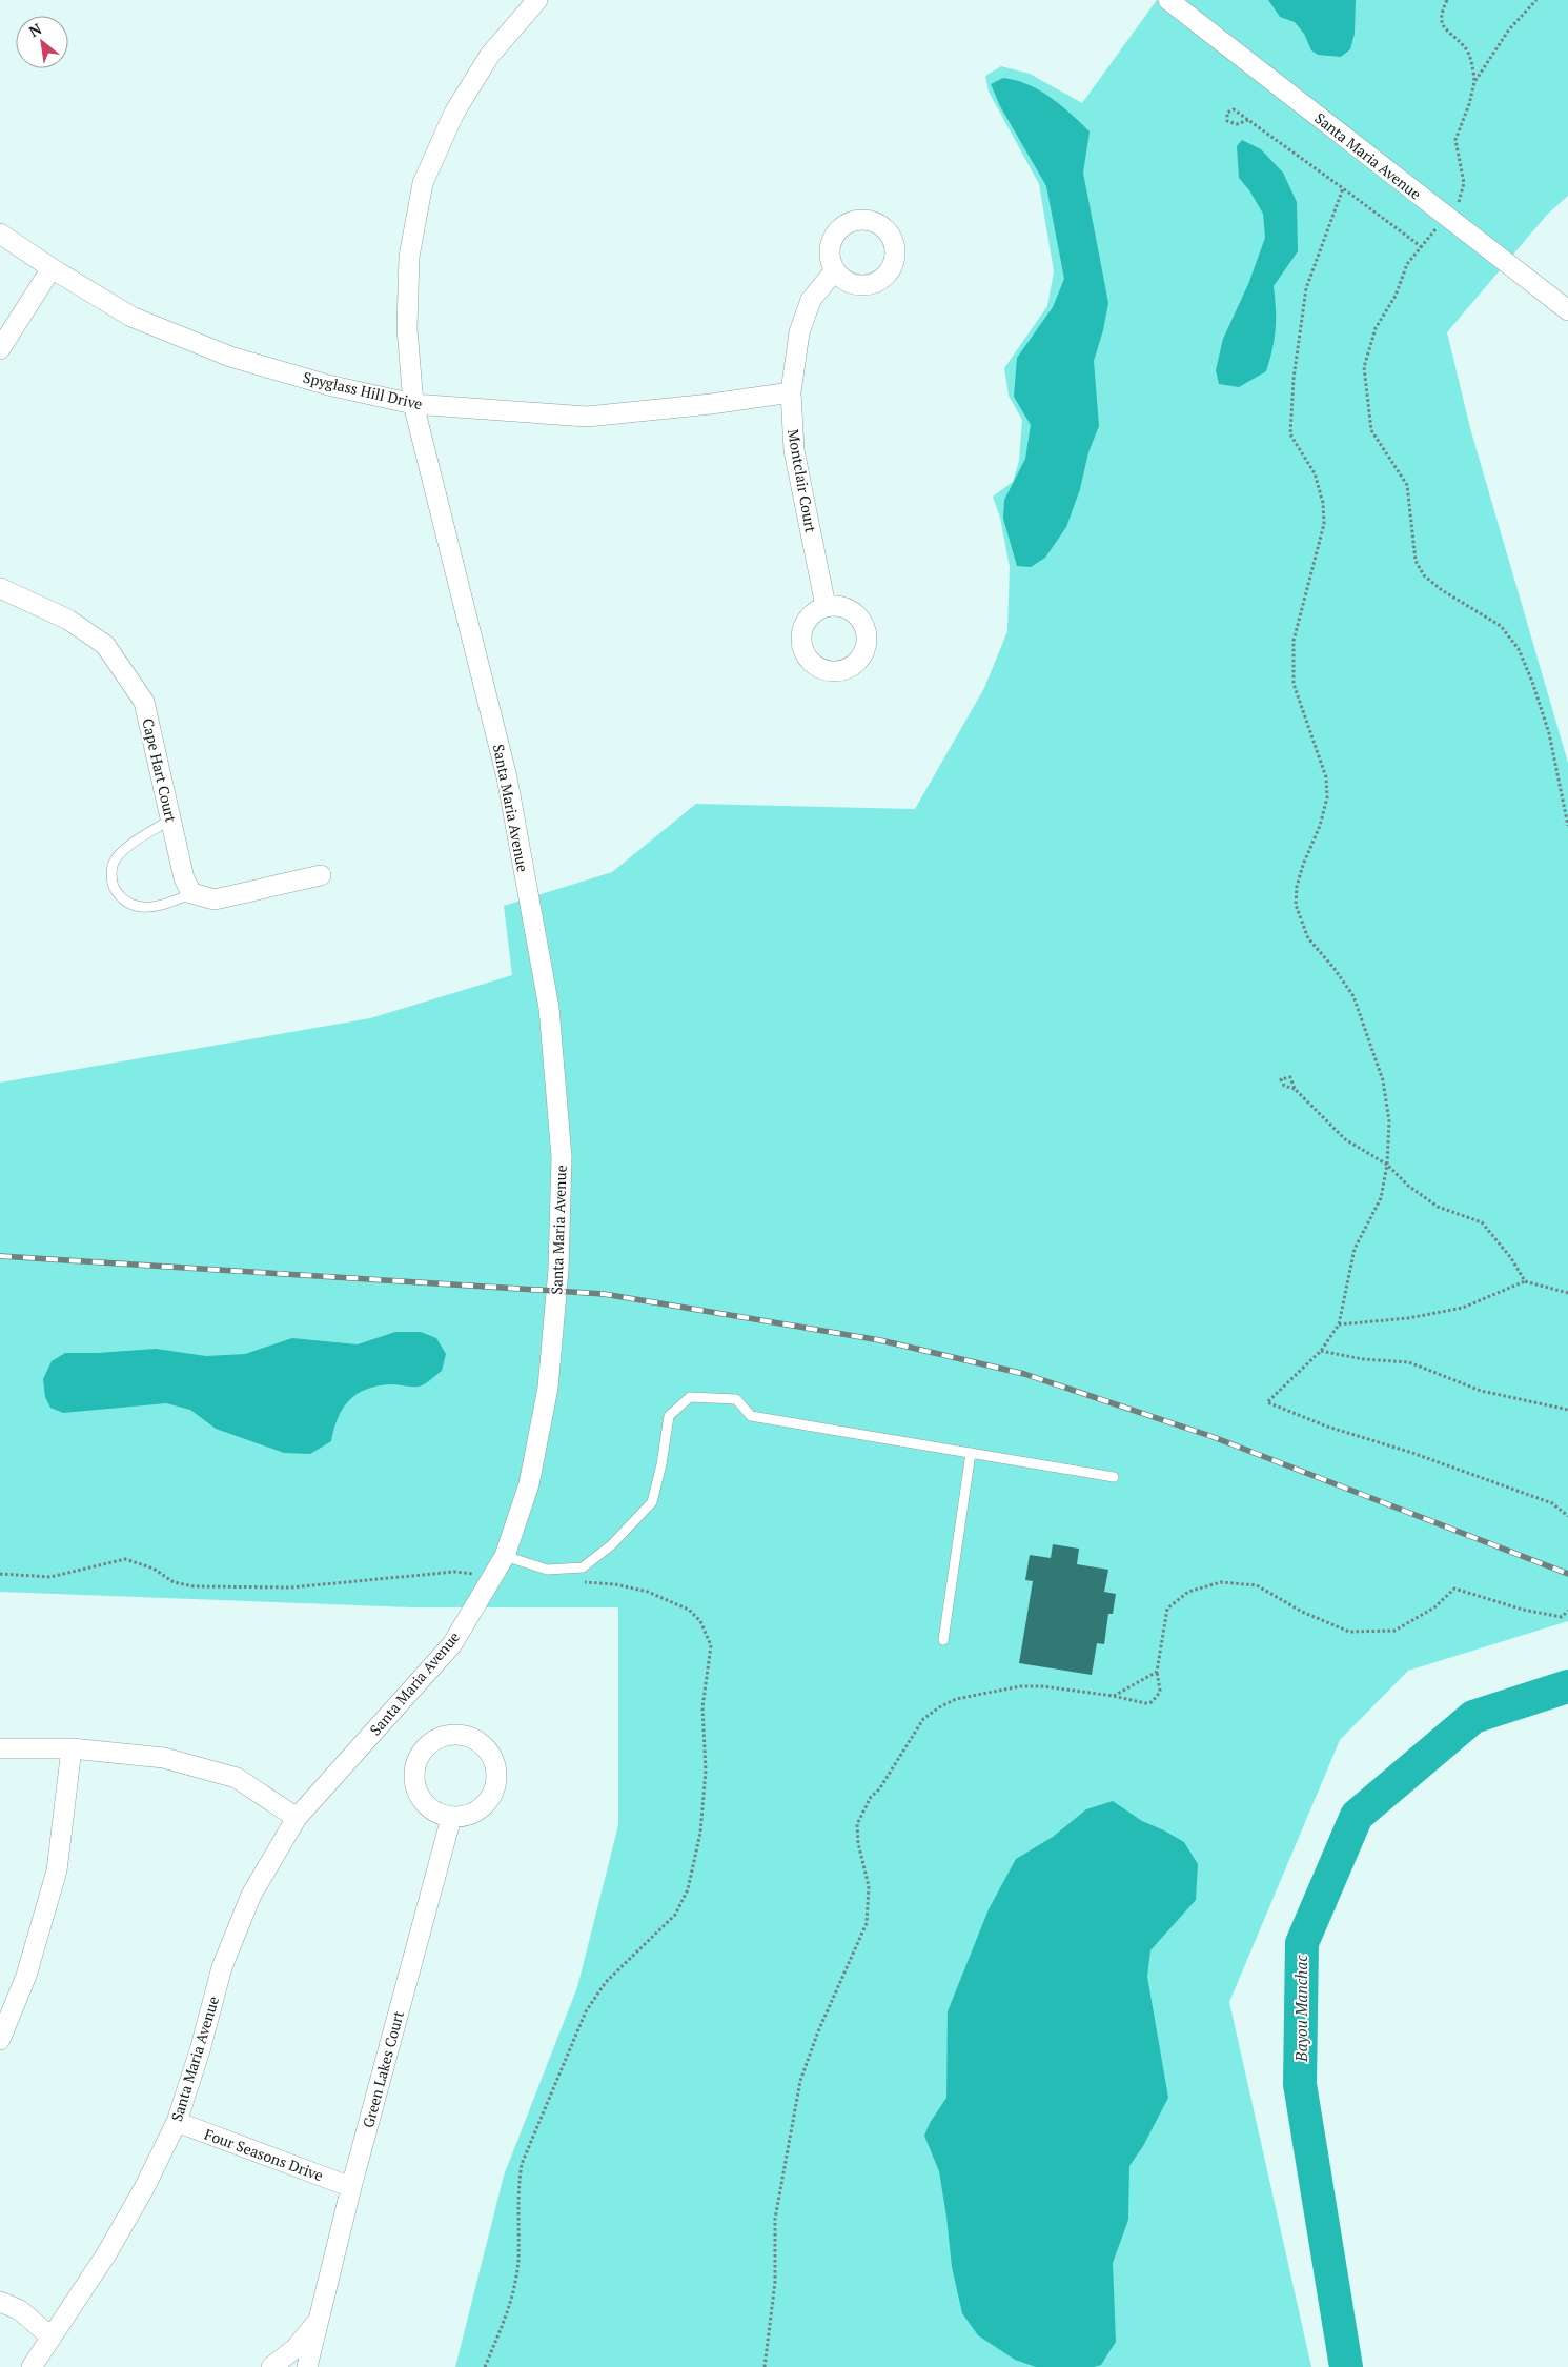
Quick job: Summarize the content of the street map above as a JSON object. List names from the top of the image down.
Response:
{
  "streets": {
    "street": [
      "Santa Maria Avenue",
      "Spyglass Hill Drive",
      "Montclair Court",
      "Cape Hart Court",
      "Green Lakes Court",
      "Four Seasons Drive"
    ]
  },
  "crossings": [
    ["Santa Maria Avenue", "Spyglass Hill Drive"],
    ["Santa Maria Avenue", "Four Seasons Drive"],
    ["Spyglass Hill Drive", "Montclair Court"],
    ["Green Lakes Court", "Four Seasons Drive"]
  ],
  "water": ["Bayou Manchac"],
  "north": "top left"
}
